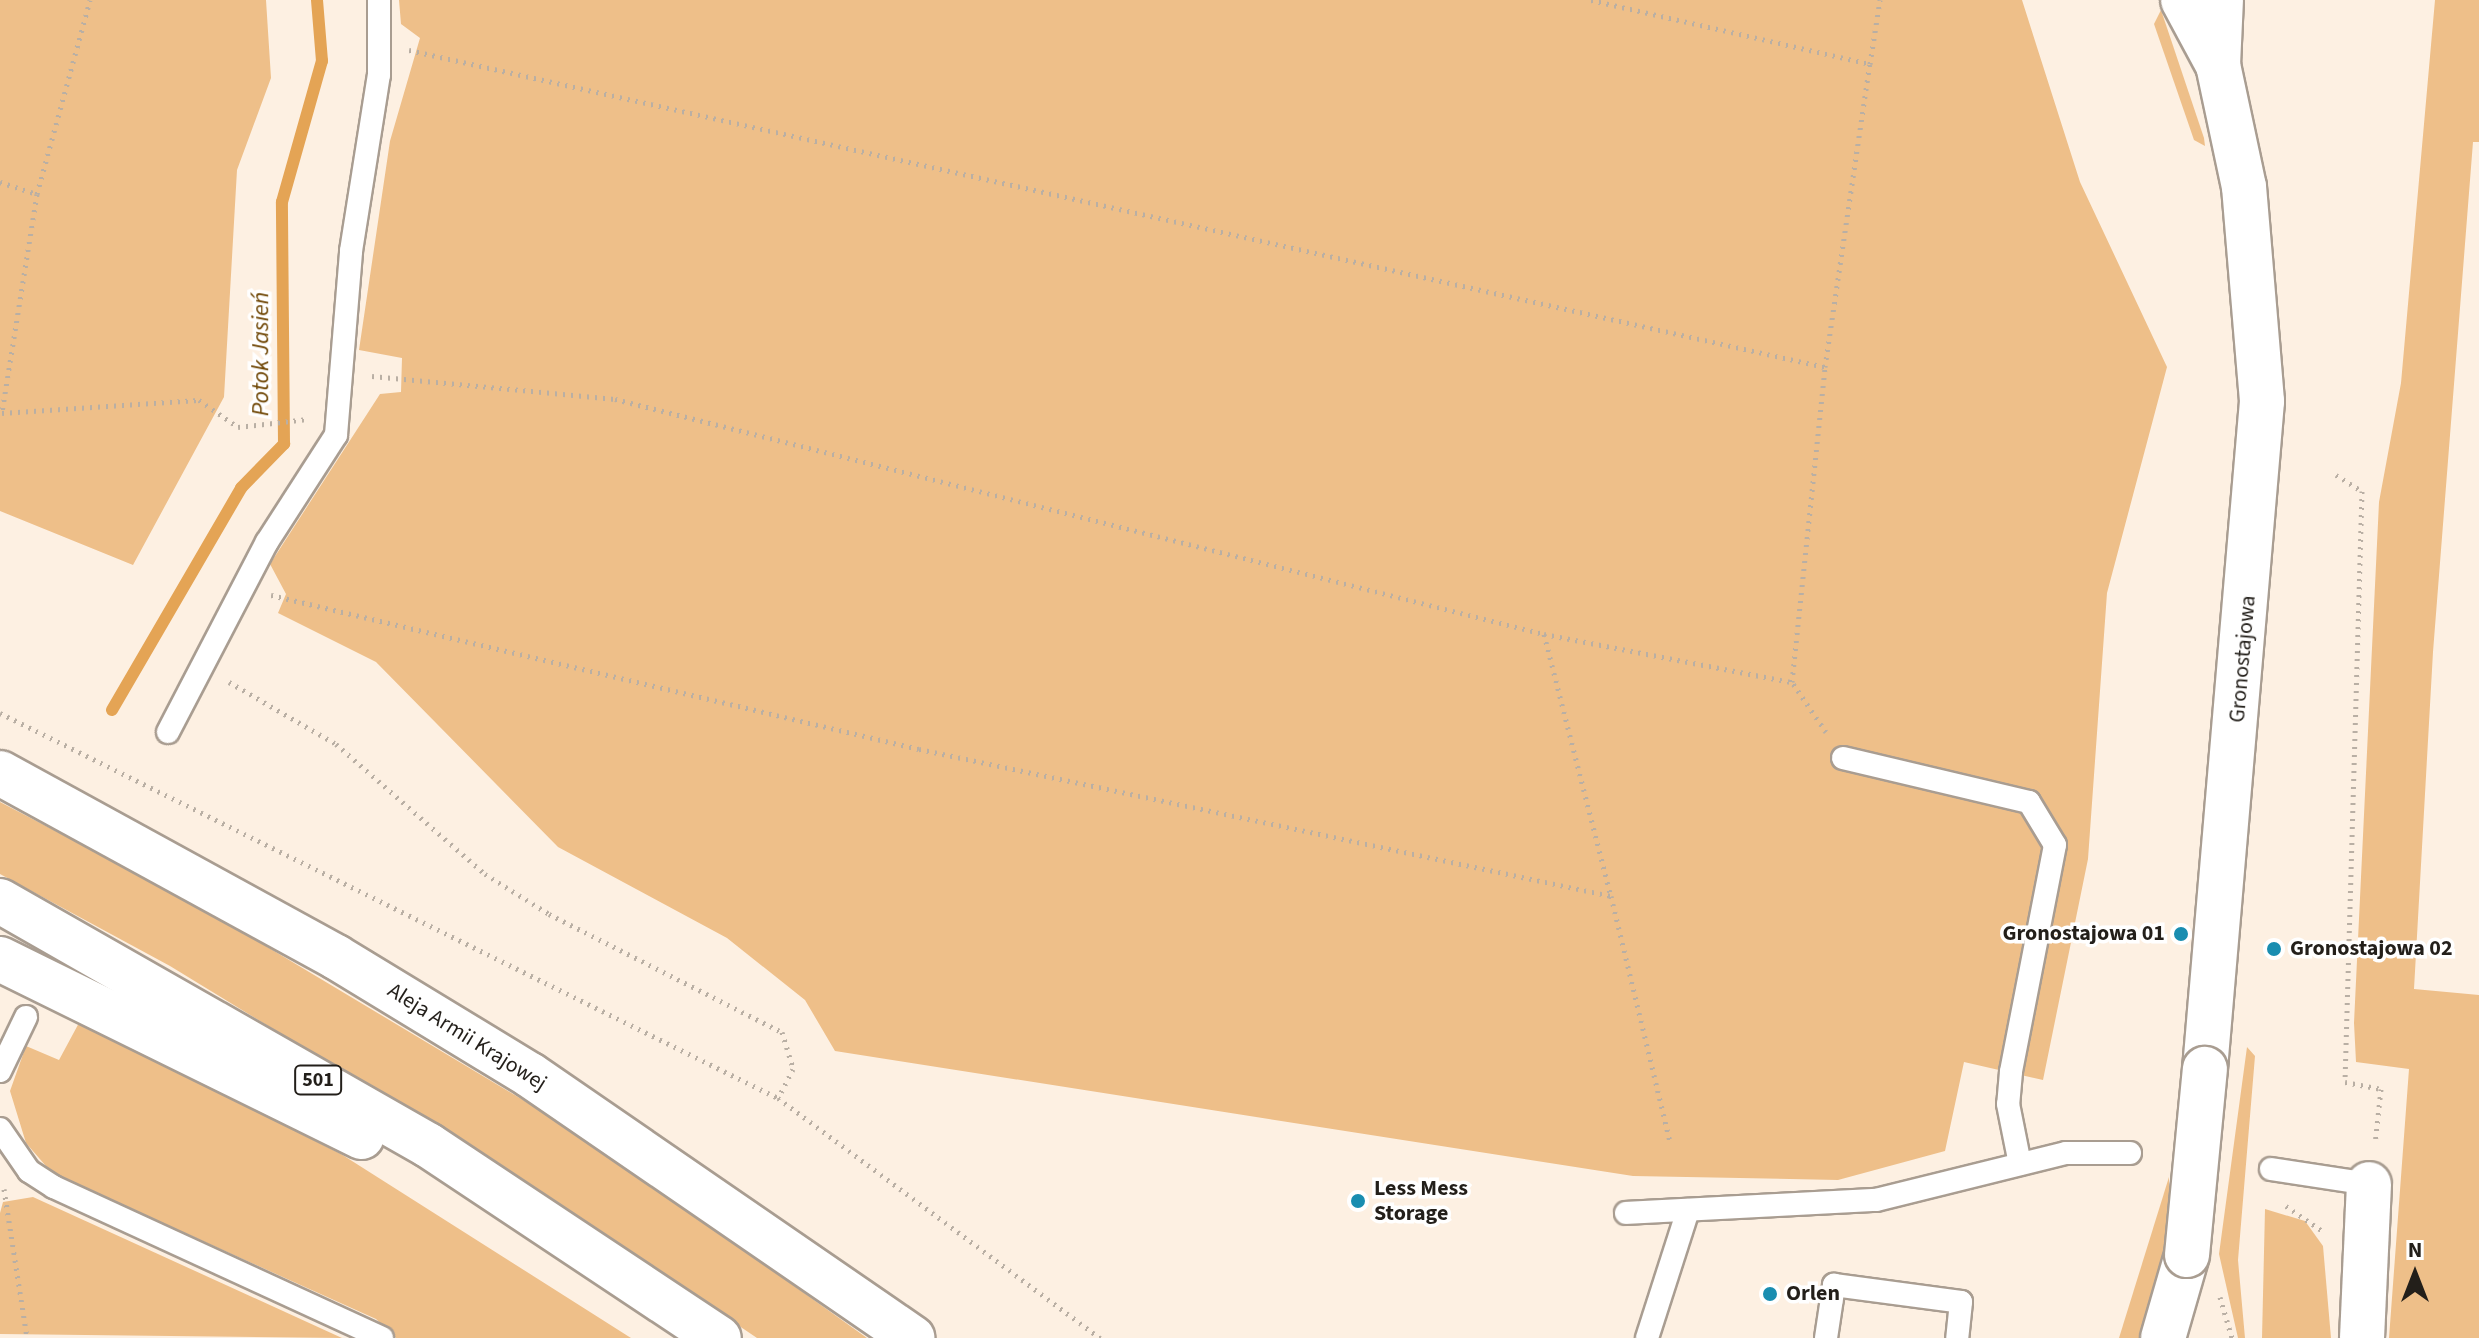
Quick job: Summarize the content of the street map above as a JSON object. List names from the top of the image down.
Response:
{
  "streets": {
    "main road": ["Gronostajowa", "Aleja Armii Krajowej", "501"]
  },
  "water": ["Potok Jasień"],
  "places": [
    "Gronostajowa 01",
    "Gronostajowa 02",
    "Less Mess Storage",
    "Orlen"
  ],
  "north": "top"
}
